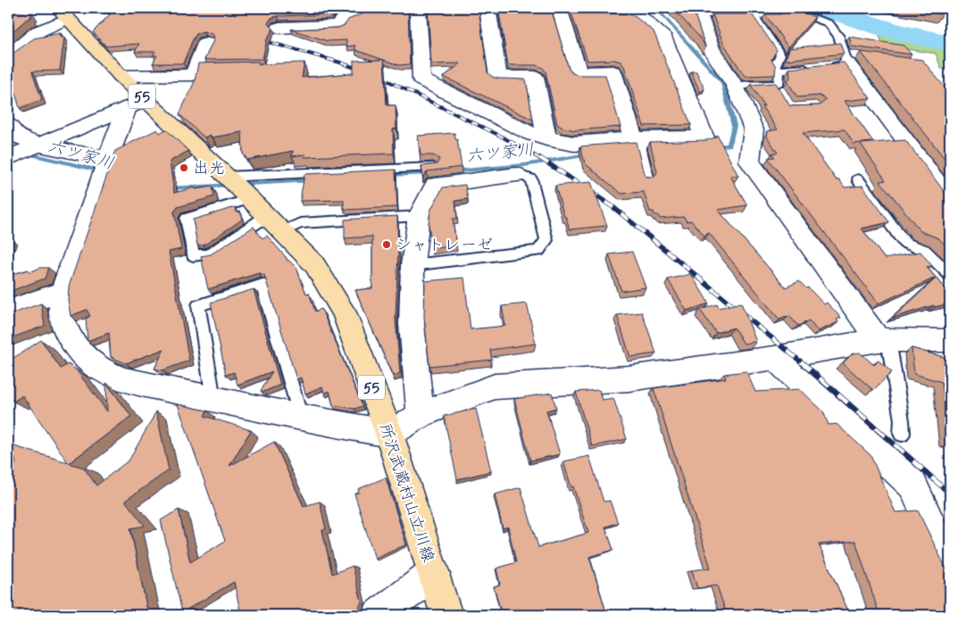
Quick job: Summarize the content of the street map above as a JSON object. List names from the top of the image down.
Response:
{
  "streets": {
    "main road": ["55", "所沢武蔵村山立川線"]
  },
  "water": ["六ツ家川"],
  "places": ["出光", "シャトレーゼ"]
}
